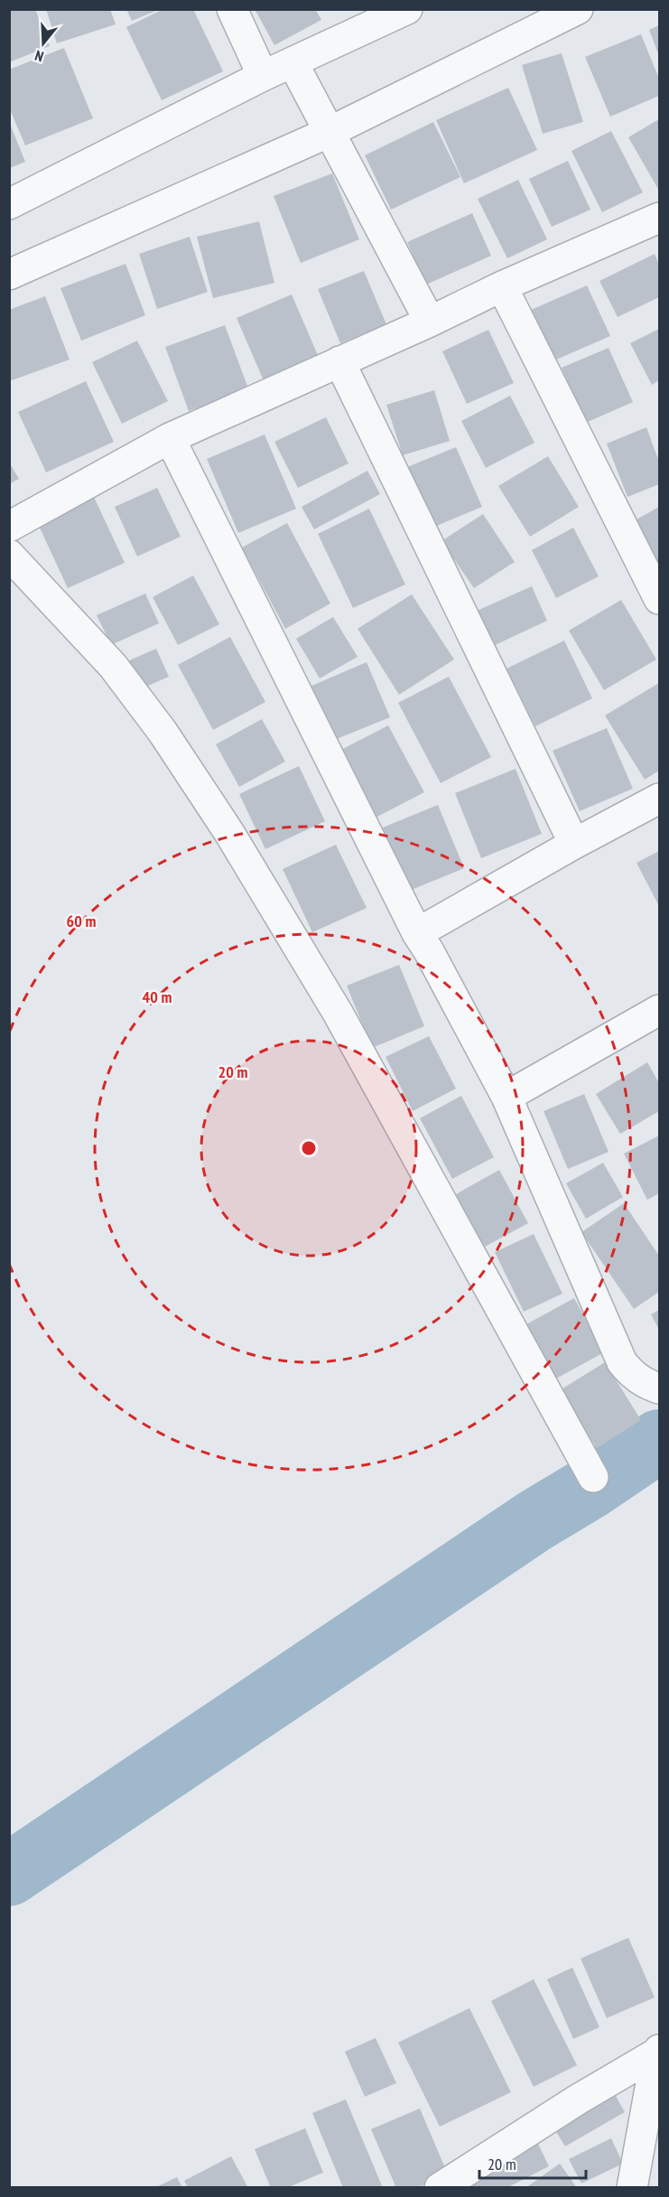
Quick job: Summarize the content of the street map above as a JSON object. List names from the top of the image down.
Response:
{
  "scale_bar": "20 m",
  "north": "bottom",
  "rings": ["60 m", "40 m", "20 m"]
}
